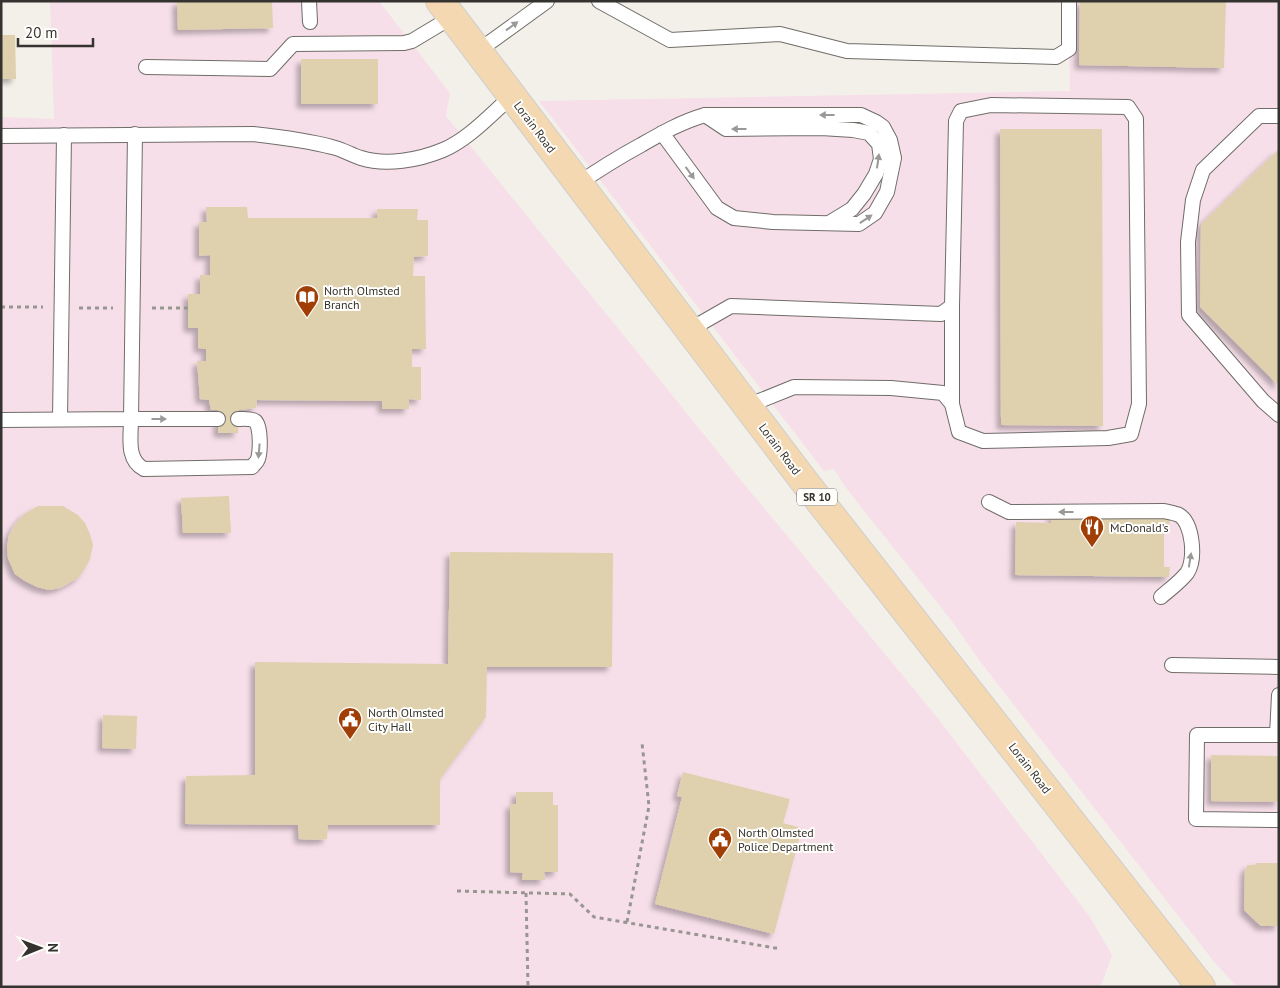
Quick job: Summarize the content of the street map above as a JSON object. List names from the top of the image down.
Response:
{
  "streets": {
    "main road": ["Lorain Road", "SR 10"]
  },
  "places": {
    "library": ["North Olmsted Branch"],
    "restaurant": ["McDonald's"],
    "public building": ["North Olmsted City Hall", "North Olmsted Police Department"]
  },
  "scale_bar": "20 m",
  "north": "right"
}
